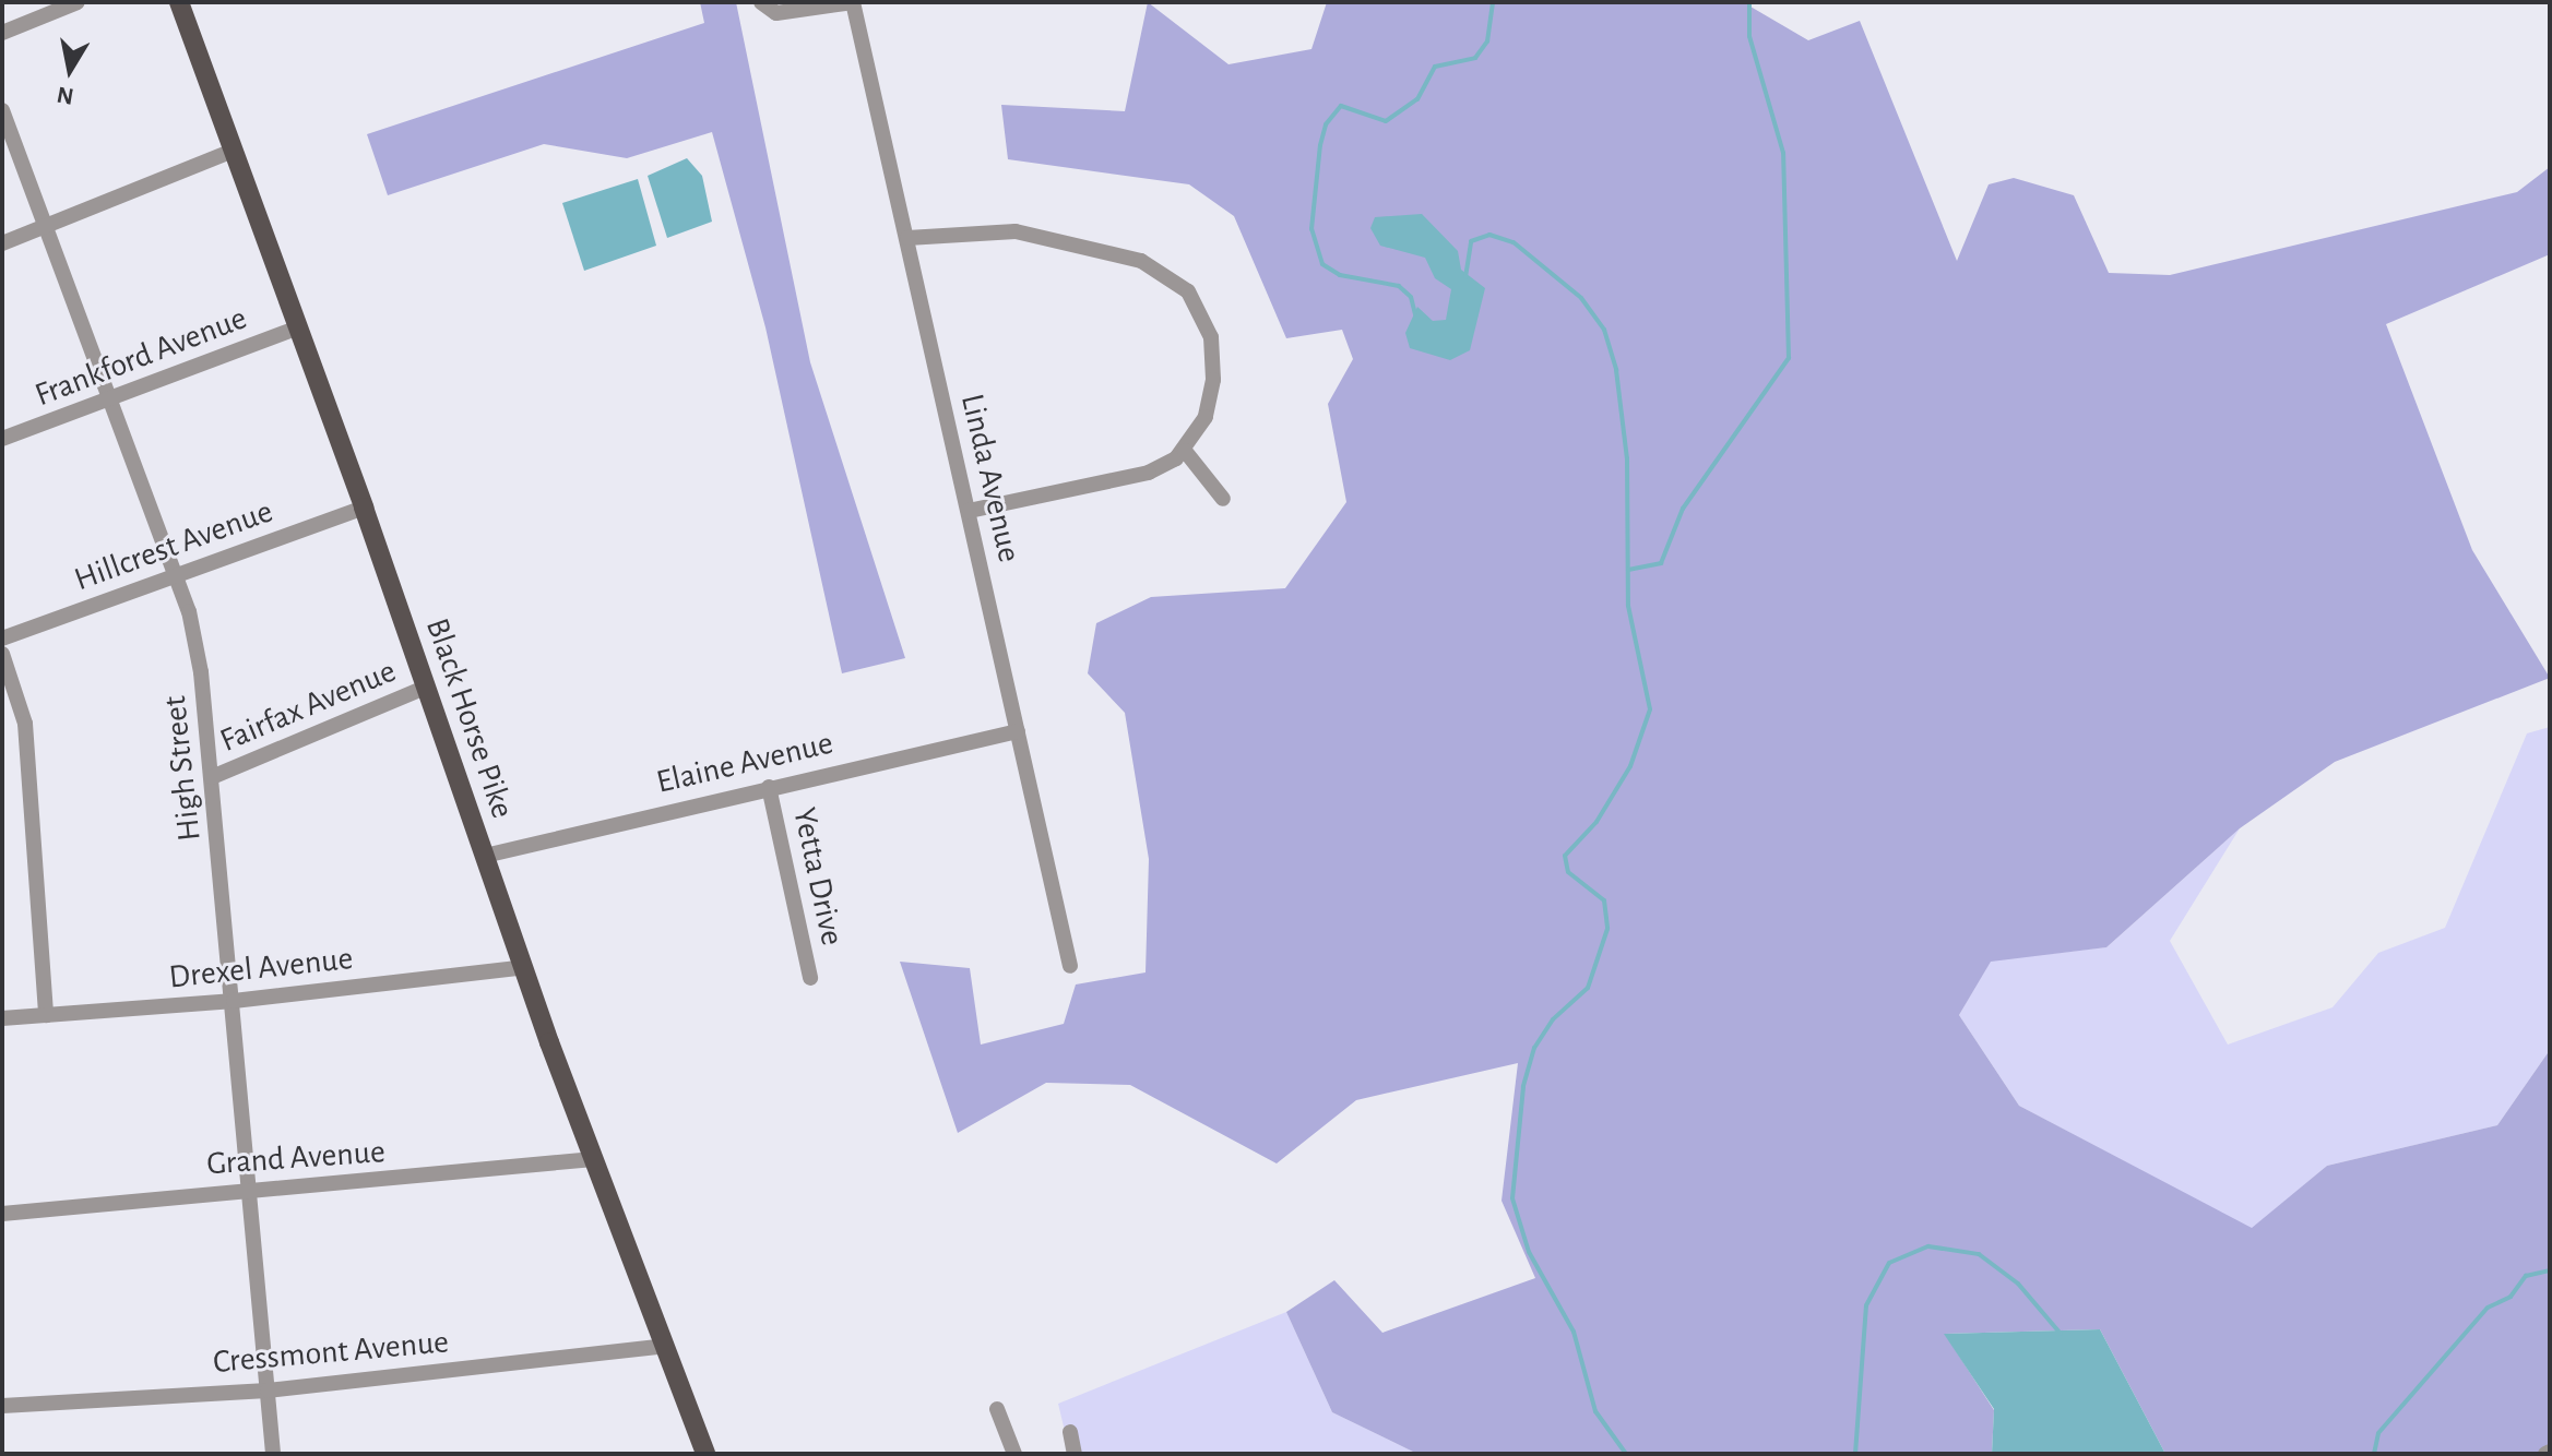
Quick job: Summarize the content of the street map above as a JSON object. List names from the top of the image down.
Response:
{
  "streets": {
    "main road": ["Black Horse Pike"],
    "street": [
      "Frankford Avenue",
      "Linda Avenue",
      "Hillcrest Avenue",
      "Fairfax Avenue",
      "Elaine Avenue",
      "High Street",
      "Yetta Drive",
      "Drexel Avenue",
      "Grand Avenue",
      "Cressmont Avenue"
    ]
  },
  "crossings": [
    ["Frankford Avenue", "Black Horse Pike"],
    ["Frankford Avenue", "High Street"],
    ["Linda Avenue", "Elaine Avenue"],
    ["Hillcrest Avenue", "Black Horse Pike"],
    ["Hillcrest Avenue", "High Street"],
    ["Fairfax Avenue", "Black Horse Pike"],
    ["Fairfax Avenue", "High Street"],
    ["Black Horse Pike", "Elaine Avenue"],
    ["Black Horse Pike", "Drexel Avenue"],
    ["Black Horse Pike", "Grand Avenue"],
    ["Black Horse Pike", "Cressmont Avenue"],
    ["Elaine Avenue", "Yetta Drive"],
    ["High Street", "Drexel Avenue"],
    ["High Street", "Grand Avenue"],
    ["High Street", "Cressmont Avenue"]
  ],
  "north": "bottom"
}
